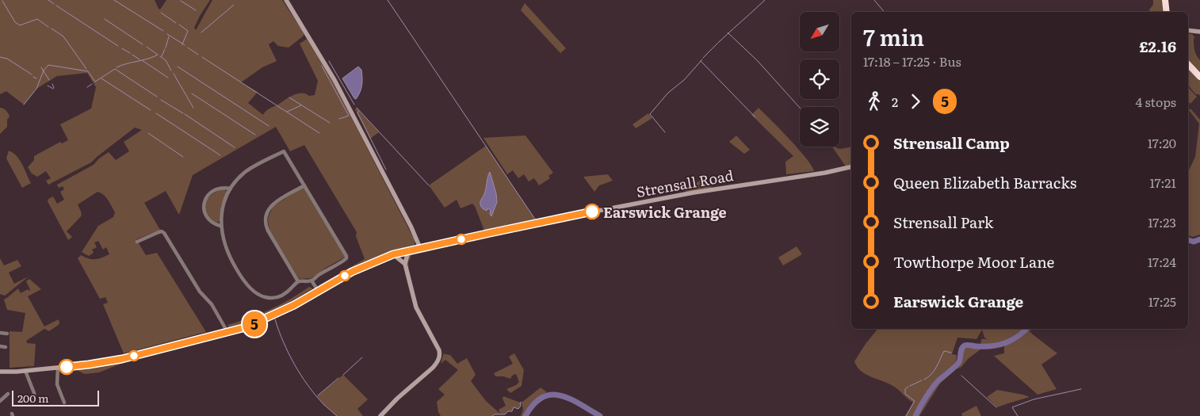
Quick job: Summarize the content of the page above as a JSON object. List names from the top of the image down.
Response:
{
  "streets": {
    "street": ["Strensall Road"]
  },
  "places": ["Earswick Grange"],
  "lines": ["bus line 5"],
  "scale_bar": "200 m",
  "north": "bottom left",
  "page": {
    "on_map": "5",
    "heading": ["7 min", "17:18 – 17:25 · Bus", "£2.16"],
    "legs": ["2", "5", "4 stops"],
    "list": [
      {
        "name": "Strensall Camp",
        "value": "17:20"
      },
      {
        "name": "Queen Elizabeth Barracks",
        "value": "17:21"
      },
      {
        "name": "Strensall Park",
        "value": "17:23"
      },
      {
        "name": "Towthorpe Moor Lane",
        "value": "17:24"
      },
      {
        "name": "Earswick Grange",
        "value": "17:25"
      }
    ],
    "scale": "200 m"
  }
}
